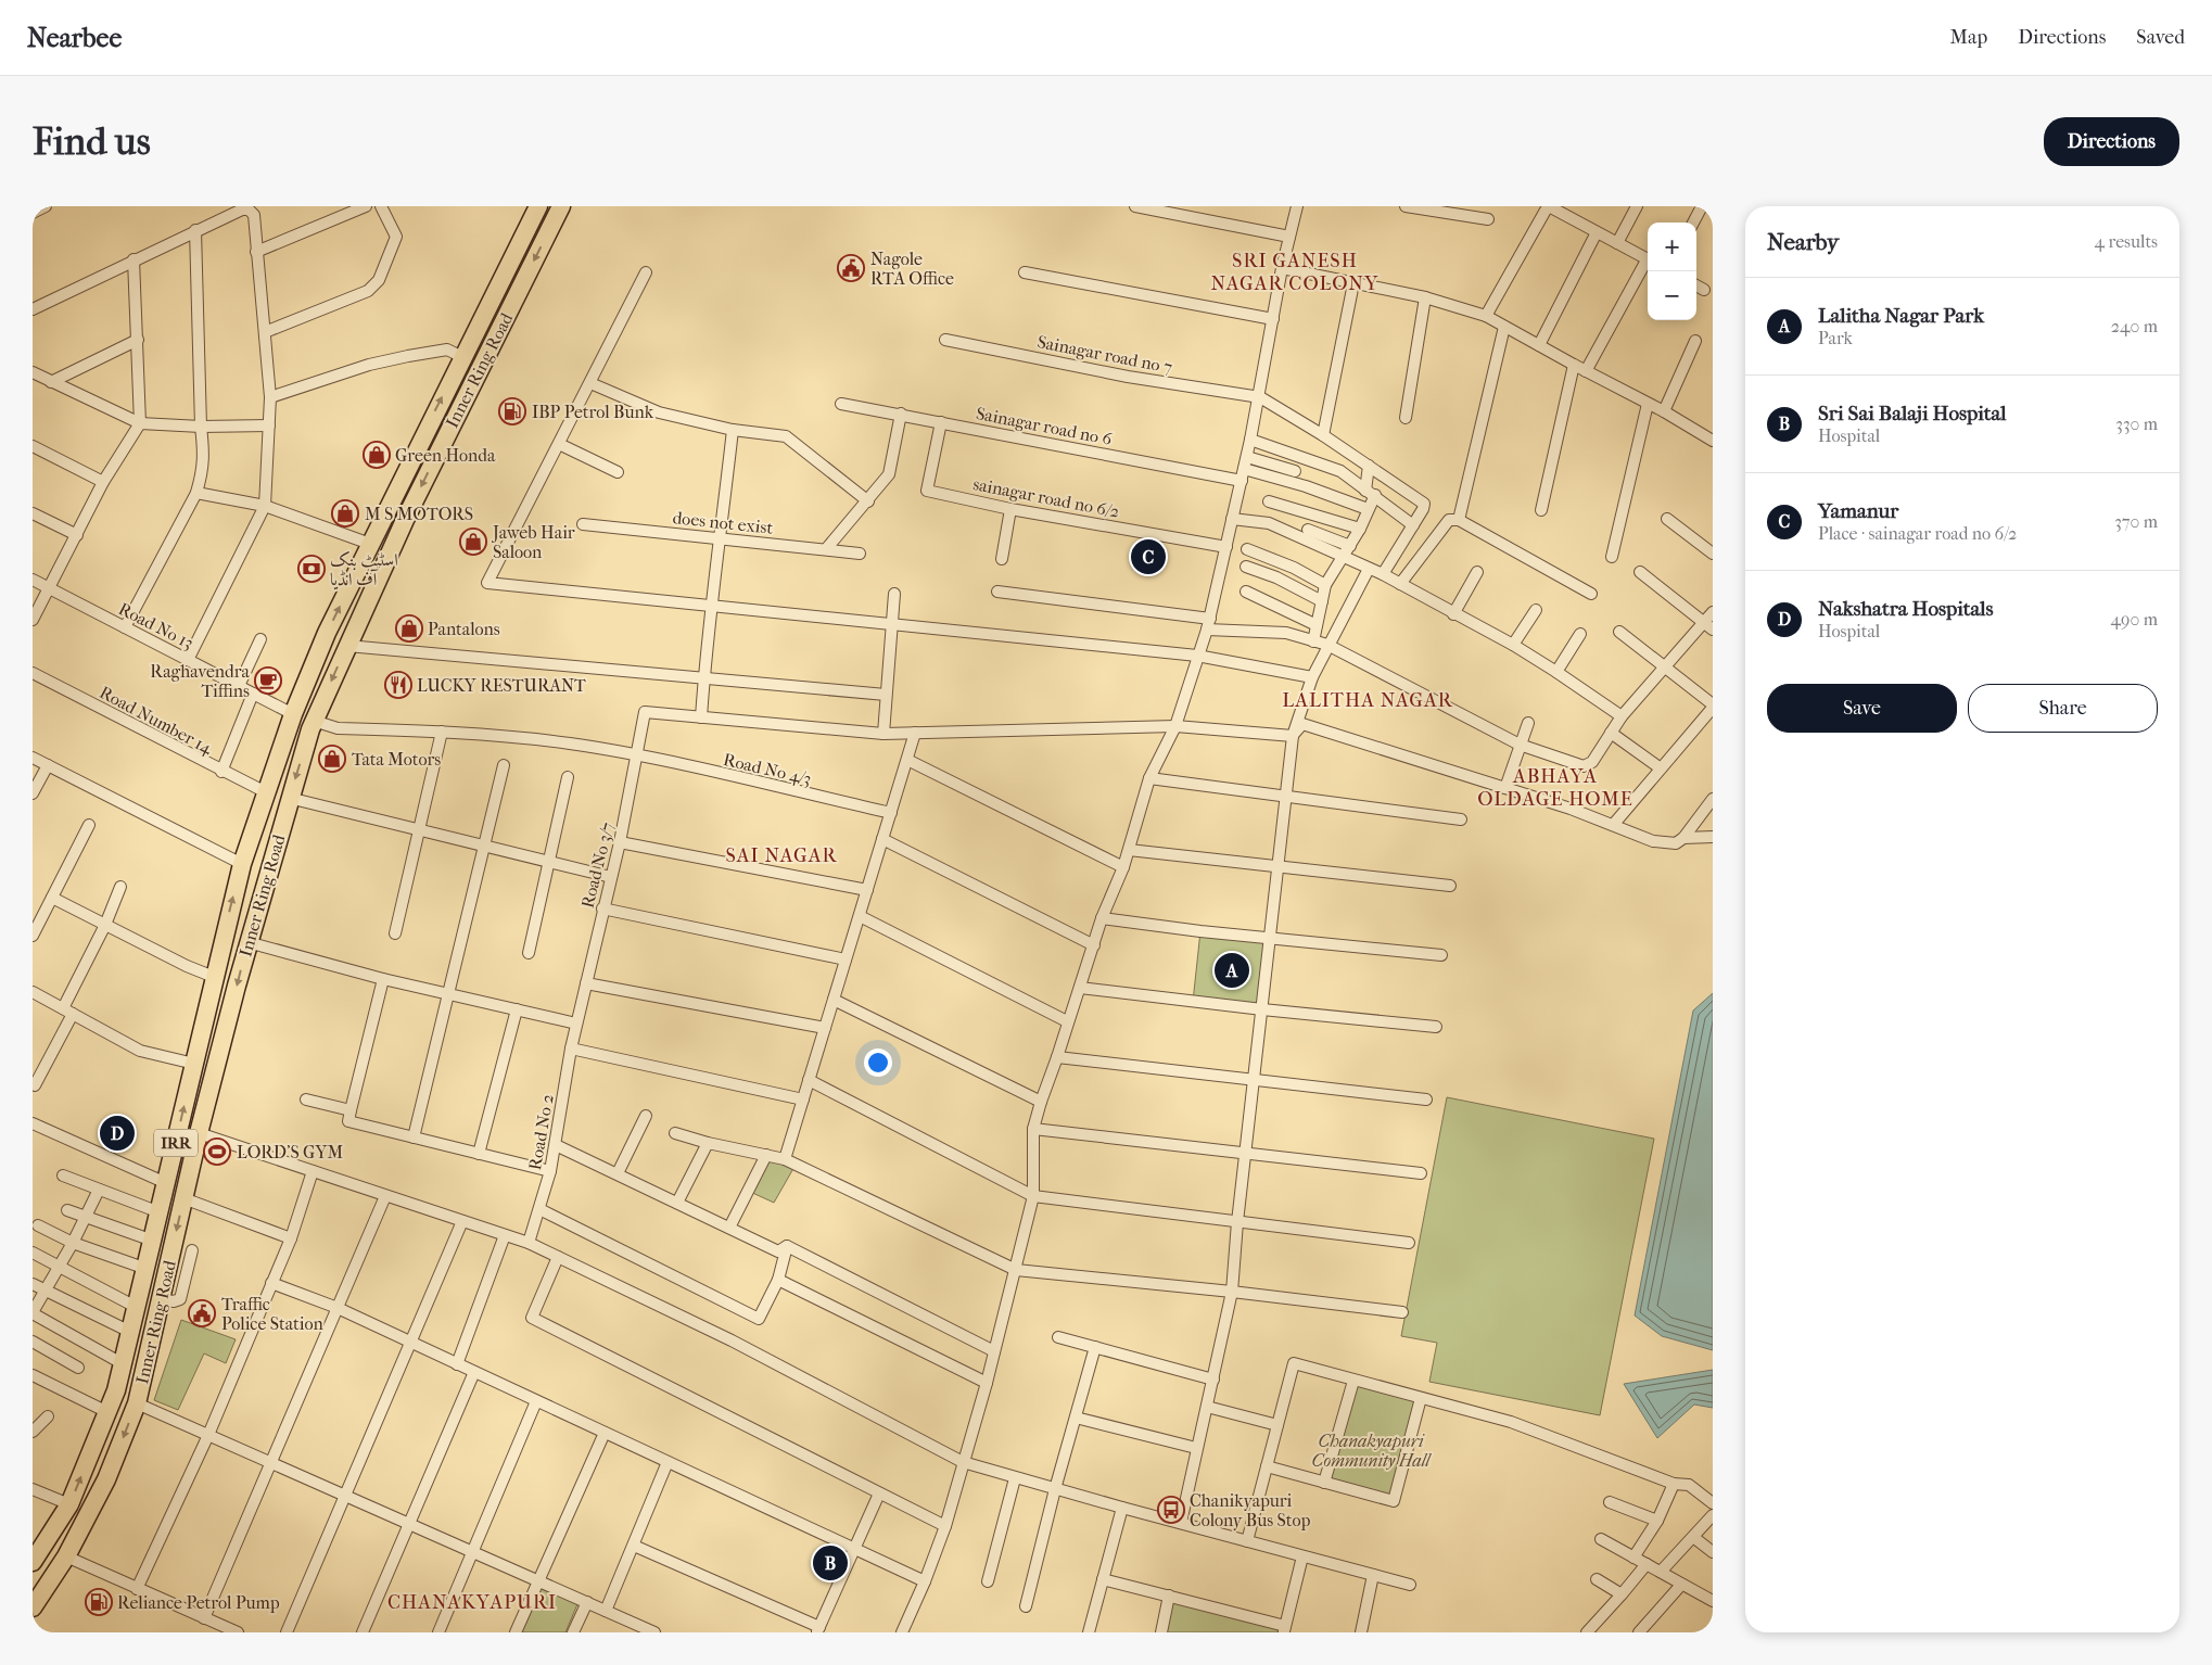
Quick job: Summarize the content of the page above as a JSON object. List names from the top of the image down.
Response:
{
  "streets": {
    "highway": ["Inner Ring Road", "IRR"],
    "street": [
      "Sainagar road no 7",
      "Sainagar road no 6",
      "sainagar road no 6/2",
      "does not exist",
      "Road No 13",
      "Road Number 14",
      "Road No 4/3",
      "Road No 3/7",
      "Road No 2"
    ]
  },
  "crossings": [
    ["Inner Ring Road", "Road No 13"],
    ["Inner Ring Road", "Road Number 14"],
    ["Inner Ring Road", "Road No 4/3"],
    ["Sainagar road no 6", "sainagar road no 6/2"],
    ["Road No 4/3", "Road No 3/7"],
    ["Road No 3/7", "Road No 2"]
  ],
  "districts": [
    "SRI GANESH NAGAR COLONY",
    "LALITHA NAGAR",
    "ABHAYA OLDAGE HOME",
    "SAI NAGAR",
    "CHANAKYAPURI"
  ],
  "parks": ["Chanakyapuri Community Hall"],
  "places": {
    "public building": ["Nagole RTA Office", "Traffic Police Station"],
    "fuel station": ["IBP Petrol Bunk", "Reliance Petrol Pump"],
    "shop": [
      "Green Honda",
      "M S MOTORS",
      "Jaweb Hair Saloon",
      "Pantalons",
      "Tata Motors"
    ],
    "bank": ["اسٹیٹ بنک آف انڈیا"],
    "cafe": ["Raghavendra Tiffins"],
    "restaurant": ["LUCKY RESTURANT"],
    "sports": ["LORD'S GYM"],
    "bus stop": ["Chanikyapuri Colony Bus Stop"]
  },
  "page": {
    "header": "Nearbee",
    "nav": ["Map", "Directions", "Saved"],
    "buttons": [
      "Directions",
      ["Save", "Share"]
    ],
    "title": "Find us",
    "heading": ["Nearby", "4 results"],
    "map_buttons": ["+", "−"],
    "list": [
      {
        "mark": "A",
        "name": "Lalitha Nagar Park",
        "note": "Park",
        "value": "240 m"
      },
      {
        "mark": "B",
        "name": "Sri Sai Balaji Hospital",
        "note": "Hospital",
        "value": "330 m"
      },
      {
        "mark": "C",
        "name": "Yamanur",
        "note": "Place · sainagar road no 6/2",
        "value": "370 m"
      },
      {
        "mark": "D",
        "name": "Nakshatra Hospitals",
        "note": "Hospital",
        "value": "490 m"
      }
    ],
    "pins": [
      "C",
      "A",
      "D",
      "B"
    ]
  }
}
